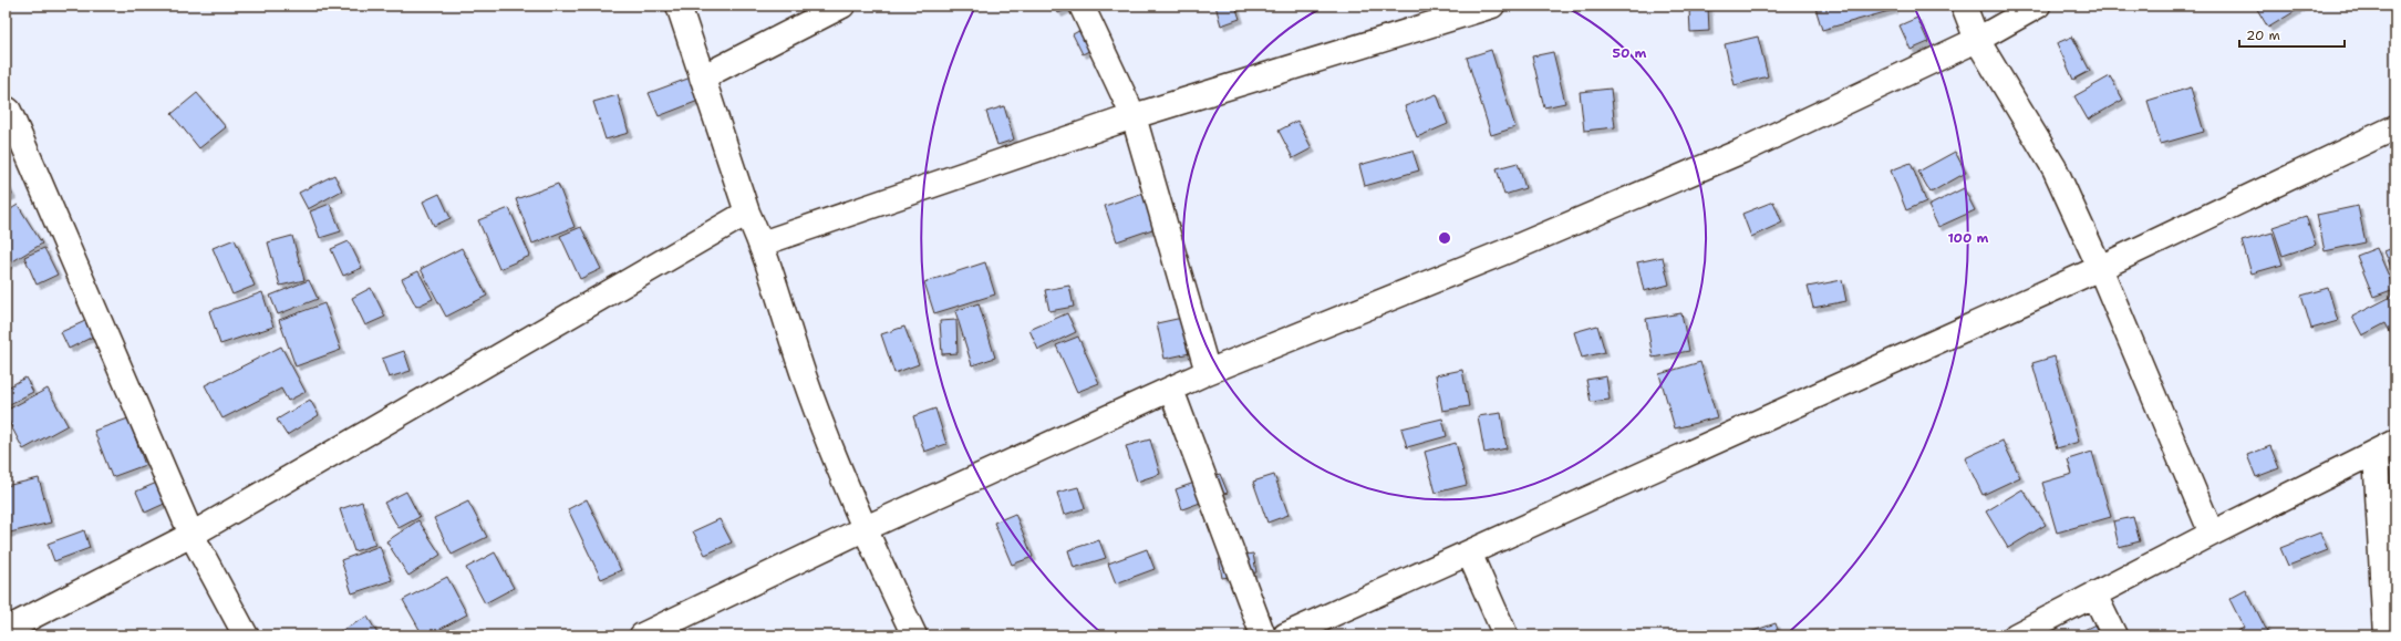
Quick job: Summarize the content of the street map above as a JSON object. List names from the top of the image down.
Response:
{
  "scale_bar": "20 m",
  "rings": ["50 m", "100 m"]
}
